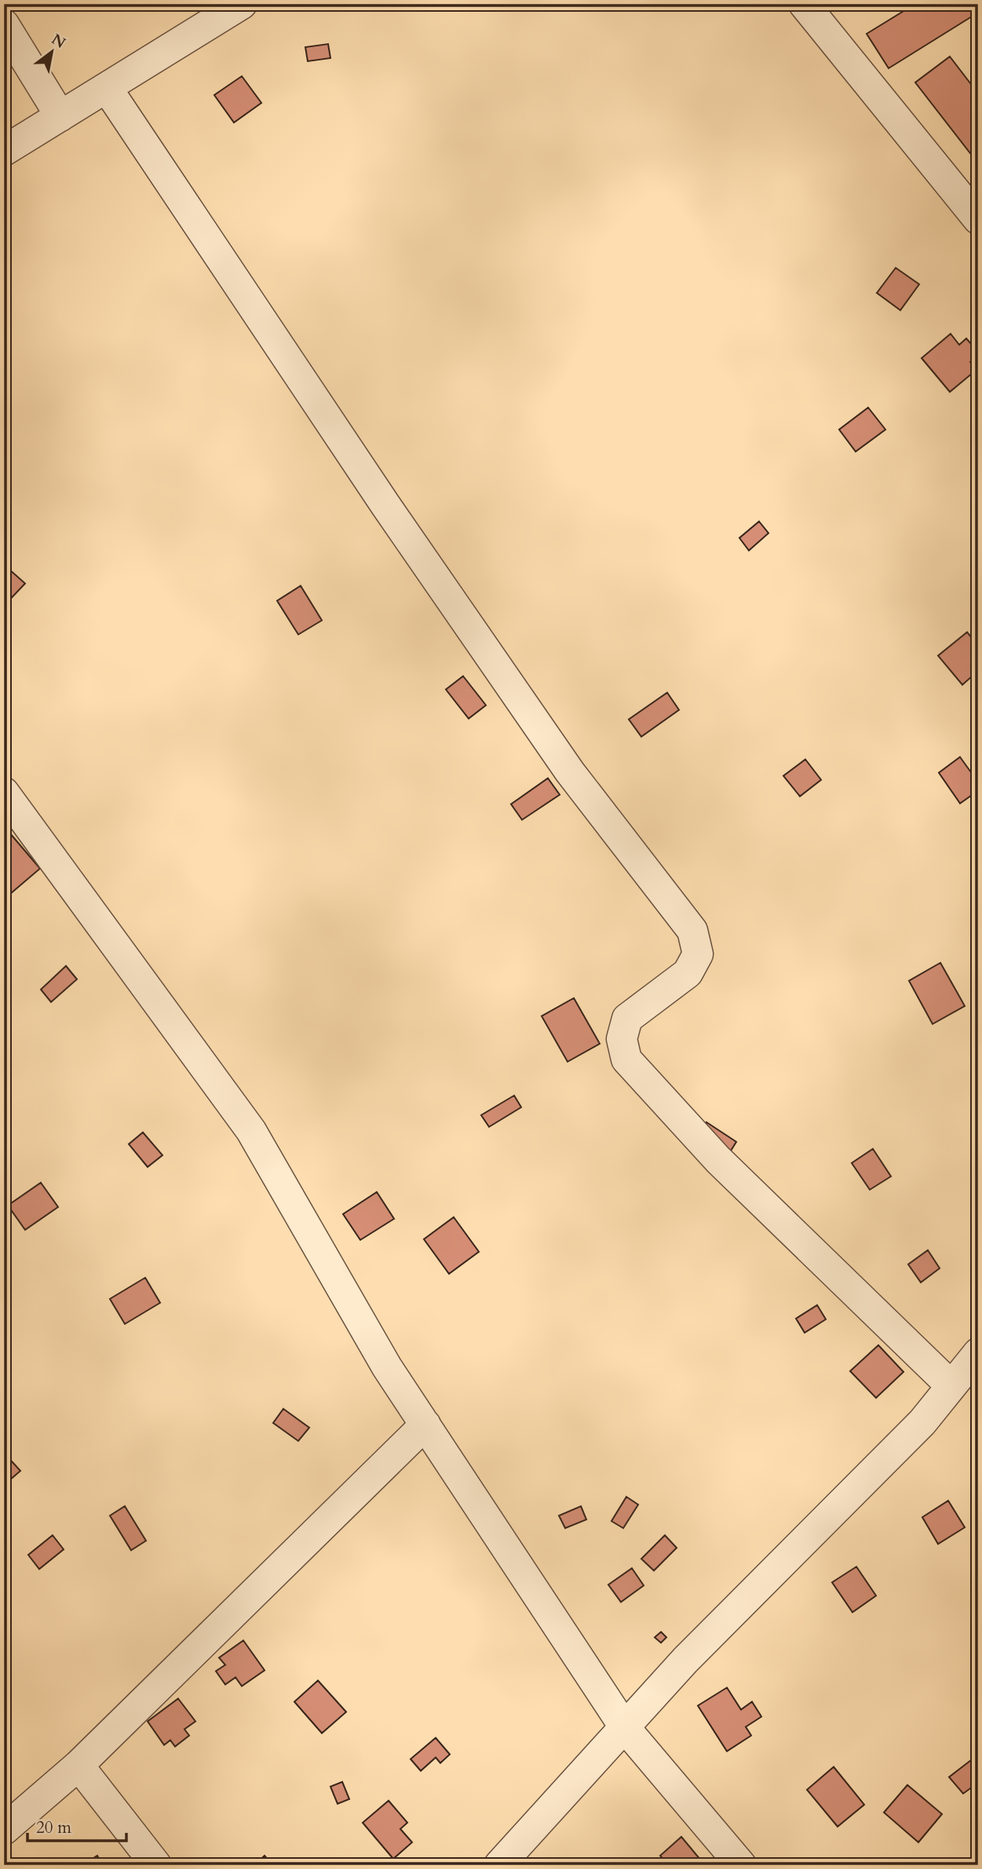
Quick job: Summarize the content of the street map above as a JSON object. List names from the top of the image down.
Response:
{
  "scale_bar": "20 m",
  "north": "top right"
}
